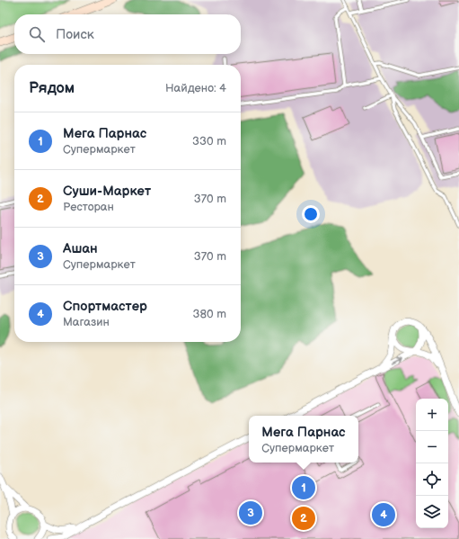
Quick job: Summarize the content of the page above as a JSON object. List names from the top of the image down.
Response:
{
  "page": {
    "search": "Поиск",
    "heading": ["Рядом", "Найдено: 4"],
    "list": [
      {
        "mark": "1",
        "name": "Мега Парнас",
        "note": "Супермаркет",
        "value": "330 m"
      },
      {
        "mark": "2",
        "name": "Суши-Маркет",
        "note": "Ресторан",
        "value": "370 m"
      },
      {
        "mark": "3",
        "name": "Ашан",
        "note": "Супермаркет",
        "value": "370 m"
      },
      {
        "mark": "4",
        "name": "Спортмастер",
        "note": "Магазин",
        "value": "380 m"
      }
    ],
    "map_buttons": ["+", "−"],
    "popup": ["Мега Парнас", "Супермаркет"],
    "pins": [
      "1",
      "3",
      "4",
      "2"
    ]
  }
}
